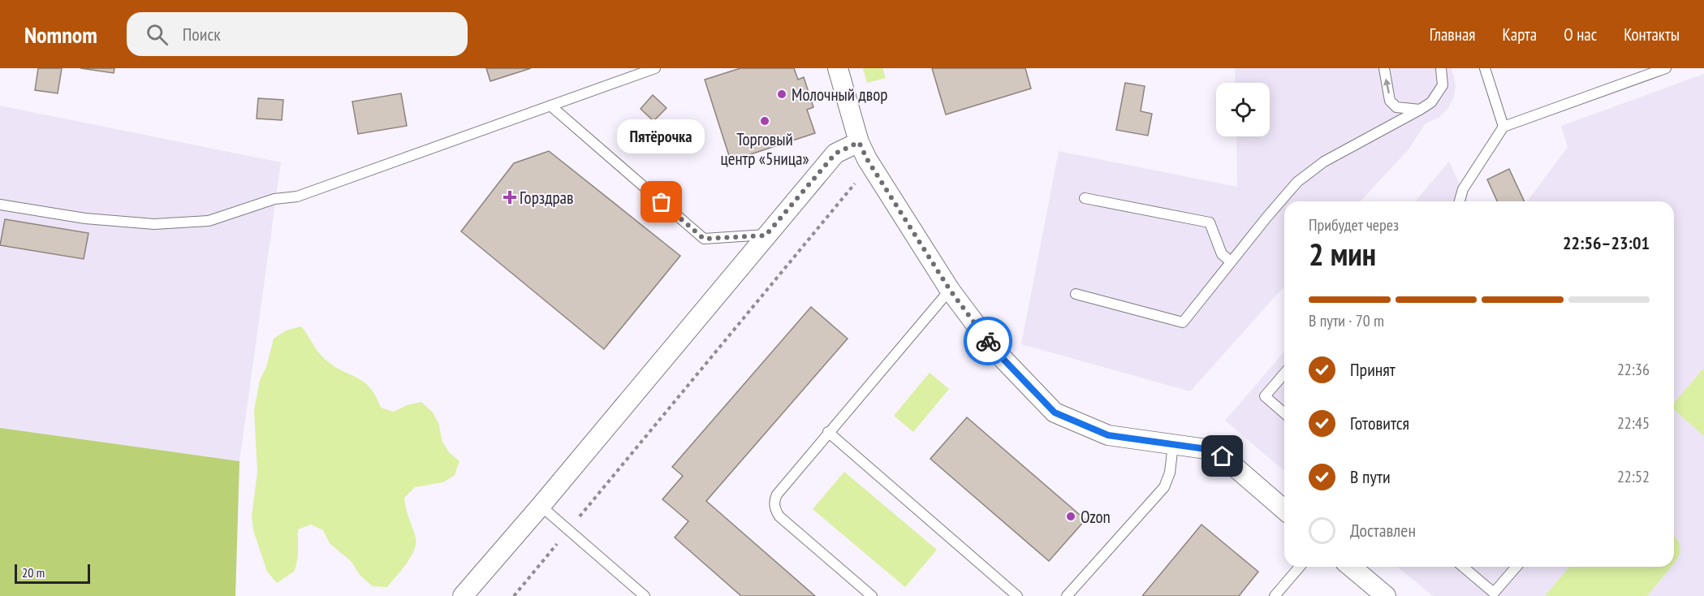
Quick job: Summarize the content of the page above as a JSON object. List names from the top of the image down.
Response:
{
  "places": {
    "other": [
      "Молочный двор",
      "Торговый центр «5ница»",
      "Пятёрочка",
      "Ozon"
    ],
    "health": ["Горздрав"]
  },
  "scale_bar": "20 m",
  "page": {
    "header": "Nomnom",
    "search": "Поиск",
    "nav": [
      "Главная",
      "Карта",
      "О нас",
      "Контакты"
    ],
    "bubble": "Пятёрочка",
    "heading": ["2 мин", "Прибудет через", "22:56–23:01"],
    "bar": "В пути · 70 m",
    "list": [
      ["Принят", "22:36"],
      ["Готовится", "22:45"],
      ["В пути", "22:52"],
      "Доставлен"
    ],
    "scale": "20 m"
  }
}
